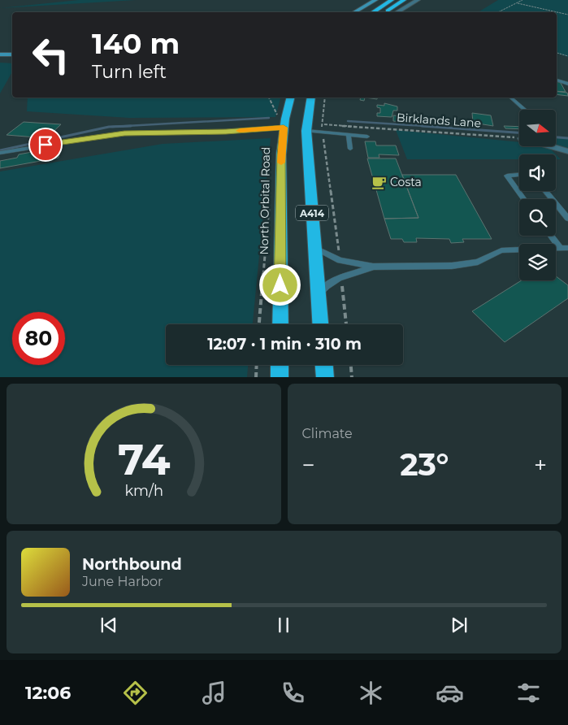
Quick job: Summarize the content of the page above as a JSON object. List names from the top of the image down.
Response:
{
  "streets": {
    "highway": ["North Orbital Road", "A414"],
    "path": ["Birklands Lane"]
  },
  "places": {
    "cafe": ["Costa"]
  },
  "north": "right",
  "page": {
    "turn": ["140 m", "Turn left"],
    "limit": "80",
    "trip": "12:07 · 1 min · 310 m",
    "tile": "Climate",
    "heat": ["−", "23°", "+"],
    "song": ["Northbound", "June Harbor"],
    "tabs": "12:06",
    "gauge": ["74", "km/h"]
  }
}
